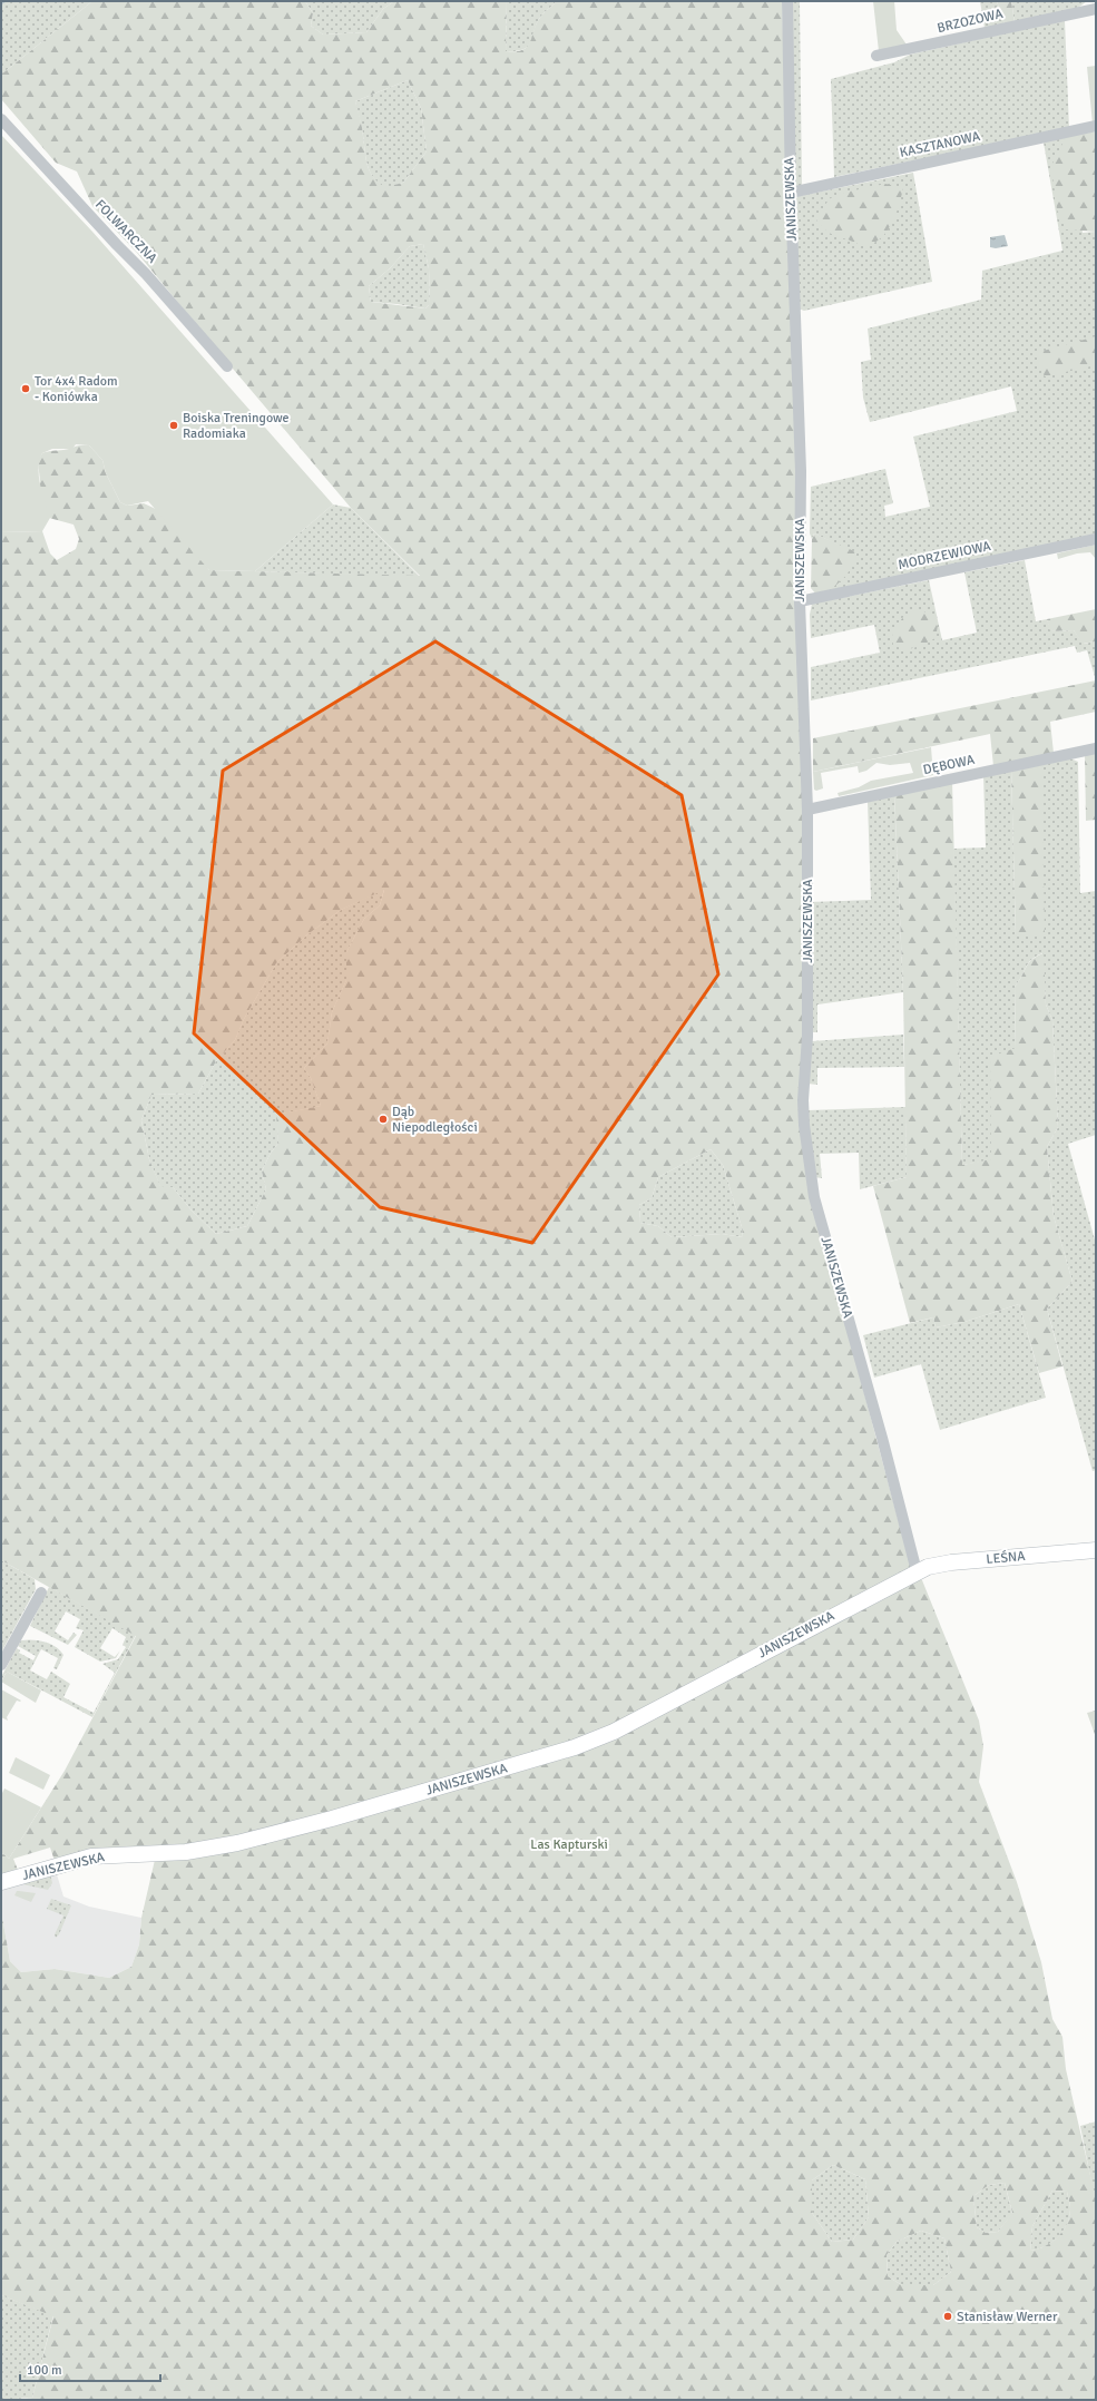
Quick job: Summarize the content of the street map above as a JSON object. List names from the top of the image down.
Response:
{
  "streets": {
    "street": [
      "BRZOZOWA",
      "KASZTANOWA",
      "JANISZEWSKA",
      "FOLWARCZNA",
      "MODRZEWIOWA",
      "DĘBOWA",
      "LEŚNA"
    ]
  },
  "crossings": [
    ["KASZTANOWA", "JANISZEWSKA"],
    ["JANISZEWSKA", "MODRZEWIOWA"],
    ["JANISZEWSKA", "DĘBOWA"],
    ["JANISZEWSKA", "LEŚNA"]
  ],
  "parks": ["Las Kapturski"],
  "places": [
    "Tor 4x4 Radom - Koniówka",
    "Boiska Treningowe Radomiaka",
    "Dąb Niepodległości",
    "Stanisław Werner"
  ],
  "scale_bar": "100 m"
}
